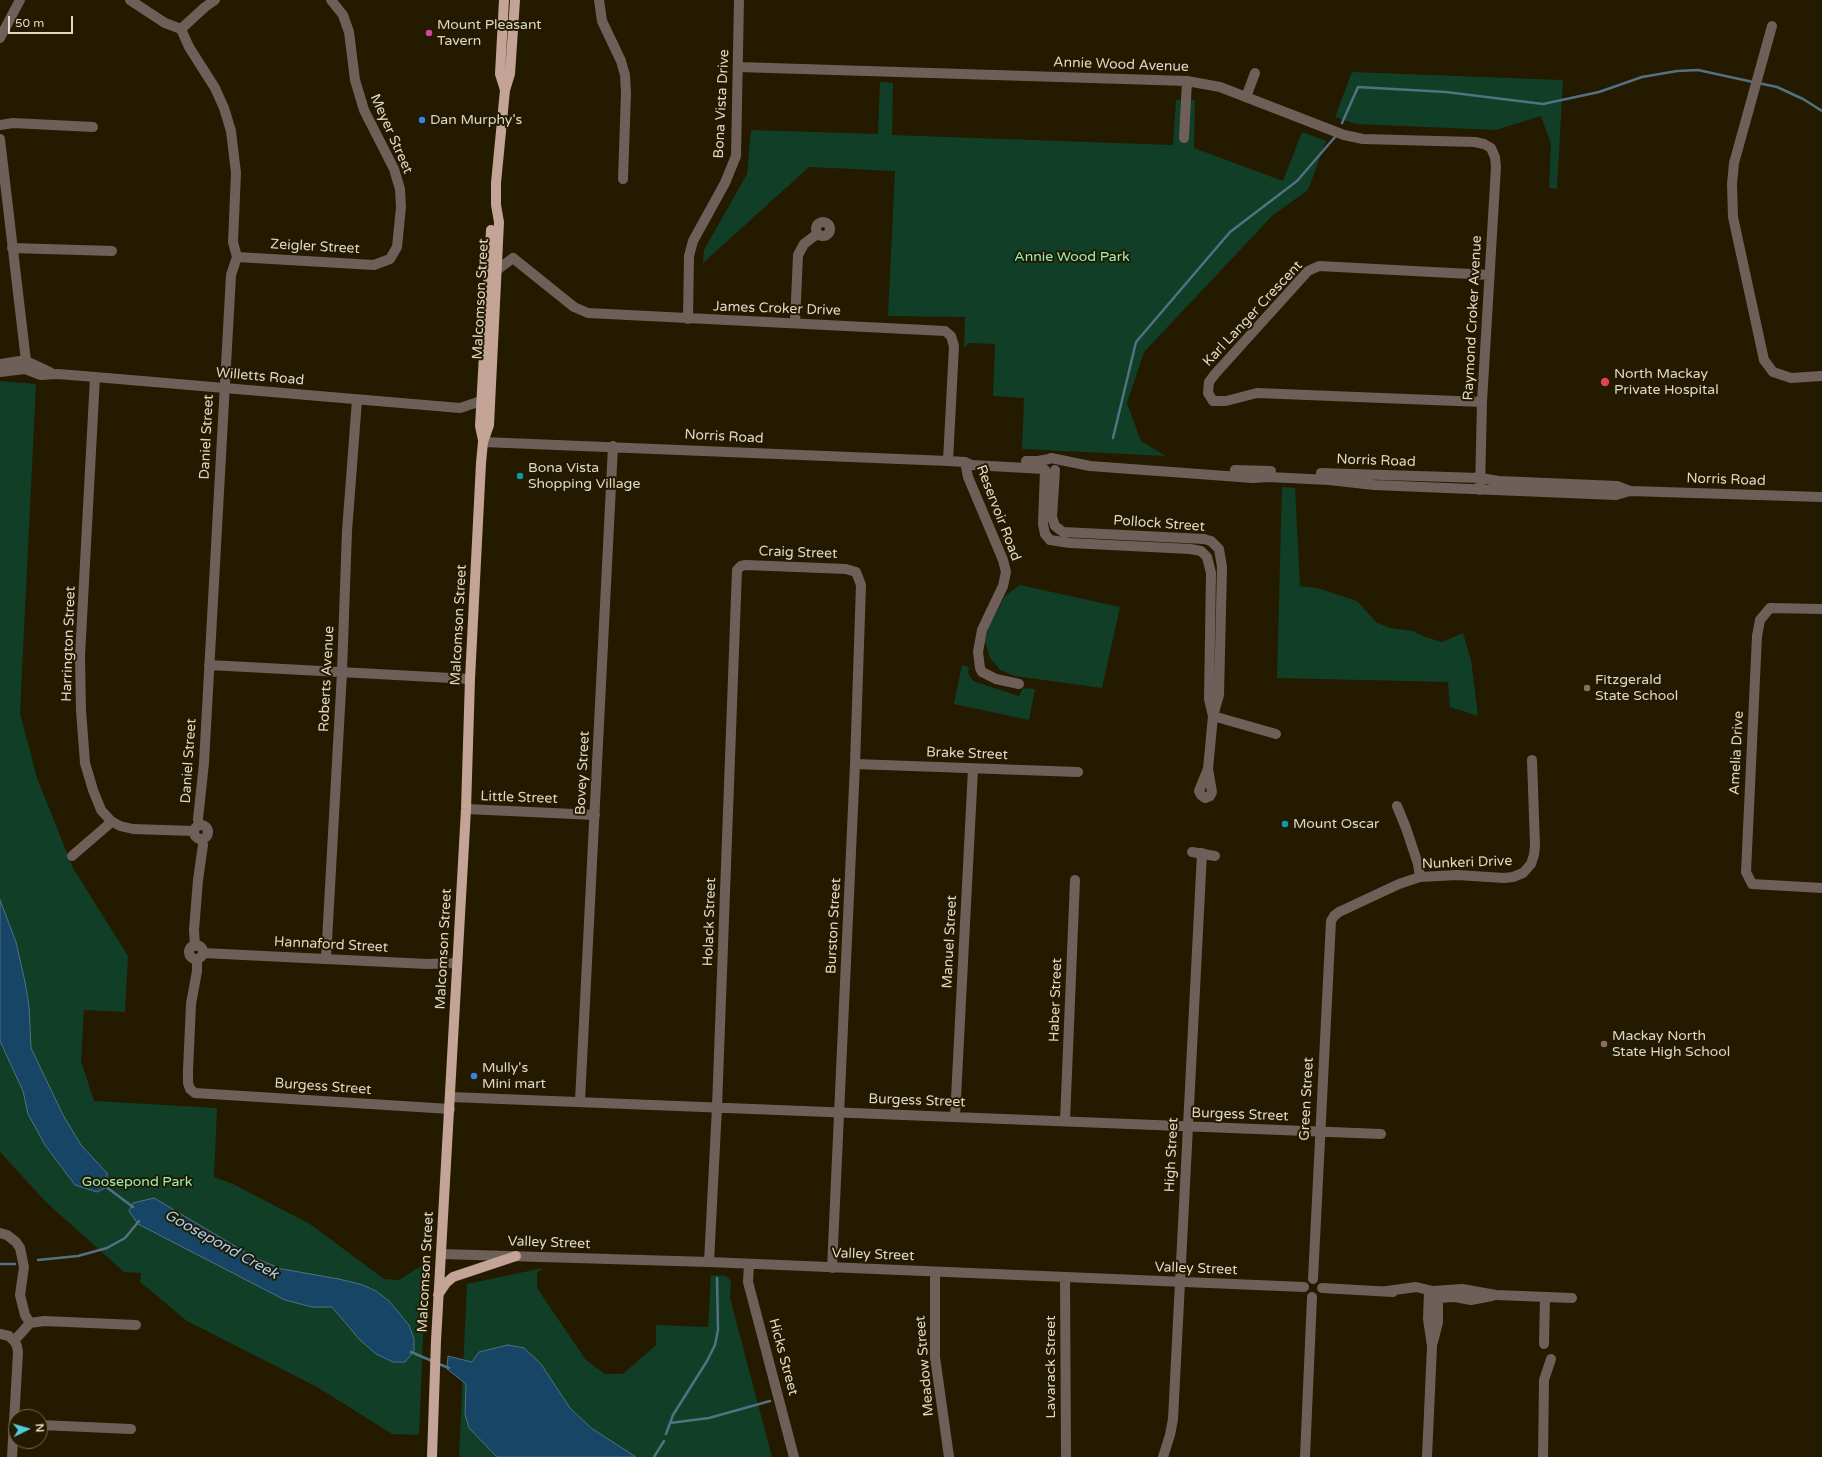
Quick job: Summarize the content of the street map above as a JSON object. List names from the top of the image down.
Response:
{
  "streets": {
    "main road": ["Malcomson Street"],
    "street": [
      "Annie Wood Avenue",
      "Bona Vista Drive",
      "Meyer Street",
      "Zeigler Street",
      "James Croker Drive",
      "Karl Langer Crescent",
      "Raymond Croker Avenue",
      "Willetts Road",
      "Daniel Street",
      "Norris Road",
      "Reservoir Road",
      "Pollock Street",
      "Craig Street",
      "Harrington Street",
      "Roberts Avenue",
      "Amelia Drive",
      "Brake Street",
      "Bovey Street",
      "Little Street",
      "Nunkeri Drive",
      "Holack Street",
      "Burston Street",
      "Manuel Street",
      "Hannaford Street",
      "Haber Street",
      "Burgess Street",
      "Green Street",
      "High Street",
      "Valley Street",
      "Hicks Street",
      "Meadow Street",
      "Lavarack Street"
    ]
  },
  "crossings": [
    ["Annie Wood Avenue", "Bona Vista Drive"],
    ["Annie Wood Avenue", "Raymond Croker Avenue"],
    ["Bona Vista Drive", "James Croker Drive"],
    ["Meyer Street", "Zeigler Street"],
    ["Zeigler Street", "Daniel Street"],
    ["Malcomson Street", "James Croker Drive"],
    ["Malcomson Street", "Willetts Road"],
    ["Malcomson Street", "Norris Road"],
    ["Malcomson Street", "Little Street"],
    ["Malcomson Street", "Hannaford Street"],
    ["Malcomson Street", "Burgess Street"],
    ["Malcomson Street", "Valley Street"],
    ["James Croker Drive", "Norris Road"],
    ["Karl Langer Crescent", "Raymond Croker Avenue"],
    ["Raymond Croker Avenue", "Norris Road"],
    ["Willetts Road", "Daniel Street"],
    ["Willetts Road", "Harrington Street"],
    ["Willetts Road", "Roberts Avenue"],
    ["Norris Road", "Reservoir Road"],
    ["Norris Road", "Bovey Street"],
    ["Craig Street", "Holack Street"],
    ["Craig Street", "Burston Street"],
    ["Roberts Avenue", "Hannaford Street"],
    ["Brake Street", "Burston Street"],
    ["Brake Street", "Manuel Street"],
    ["Bovey Street", "Little Street"],
    ["Bovey Street", "Burgess Street"],
    ["Nunkeri Drive", "Green Street"],
    ["Holack Street", "Burgess Street"],
    ["Holack Street", "Valley Street"],
    ["Burston Street", "Burgess Street"],
    ["Burston Street", "Valley Street"],
    ["Manuel Street", "Burgess Street"],
    ["Hannaford Street", "Burgess Street"],
    ["Haber Street", "Burgess Street"],
    ["Burgess Street", "Green Street"],
    ["Burgess Street", "High Street"],
    ["Green Street", "Valley Street"],
    ["High Street", "Valley Street"],
    ["Valley Street", "Hicks Street"],
    ["Valley Street", "Meadow Street"],
    ["Valley Street", "Lavarack Street"]
  ],
  "water": ["Goosepond Creek"],
  "parks": ["Annie Wood Park", "Goosepond Park"],
  "places": [
    "Mount Pleasant Tavern",
    "Dan Murphy's",
    "North Mackay Private Hospital",
    "Bona Vista Shopping Village",
    "Fitzgerald State School",
    "Mount Oscar",
    "Mackay North State High School",
    "Mully's Mini mart"
  ],
  "scale_bar": "50 m",
  "north": "right"
}
